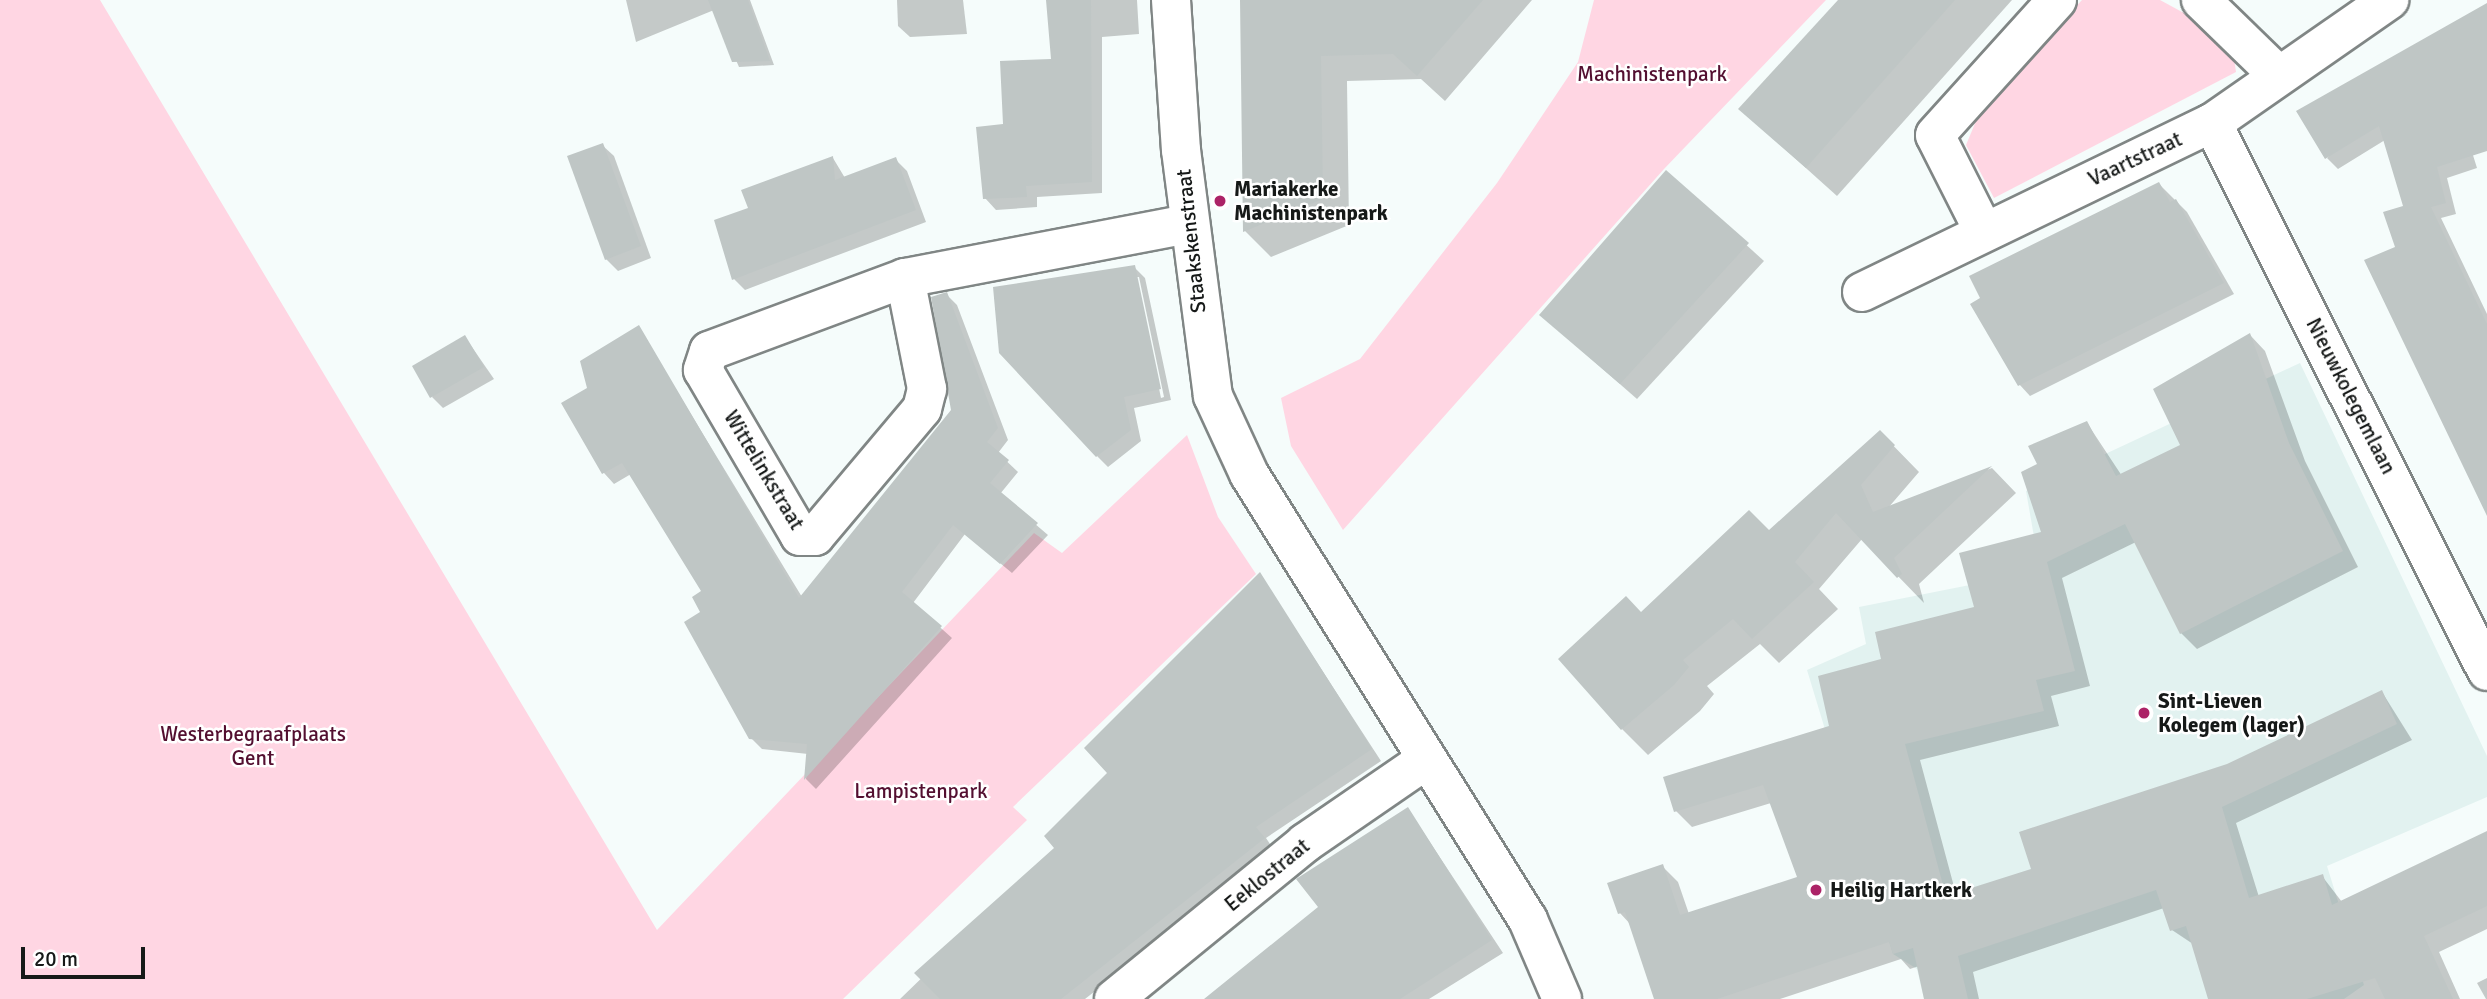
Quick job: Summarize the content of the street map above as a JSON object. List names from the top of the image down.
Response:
{
  "streets": {
    "street": [
      "Vaartstraat",
      "Staakskenstraat",
      "Nieuwkolegemlaan",
      "Wittelinkstraat",
      "Eeklostraat"
    ]
  },
  "crossings": [
    ["Vaartstraat", "Nieuwkolegemlaan"],
    ["Staakskenstraat", "Wittelinkstraat"],
    ["Staakskenstraat", "Eeklostraat"]
  ],
  "parks": ["Machinistenpark", "Westerbegraafplaats Gent", "Lampistenpark"],
  "places": ["Mariakerke Machinistenpark", "Sint-Lieven Kolegem (lager)", "Heilig Hartkerk"],
  "scale_bar": "20 m"
}
